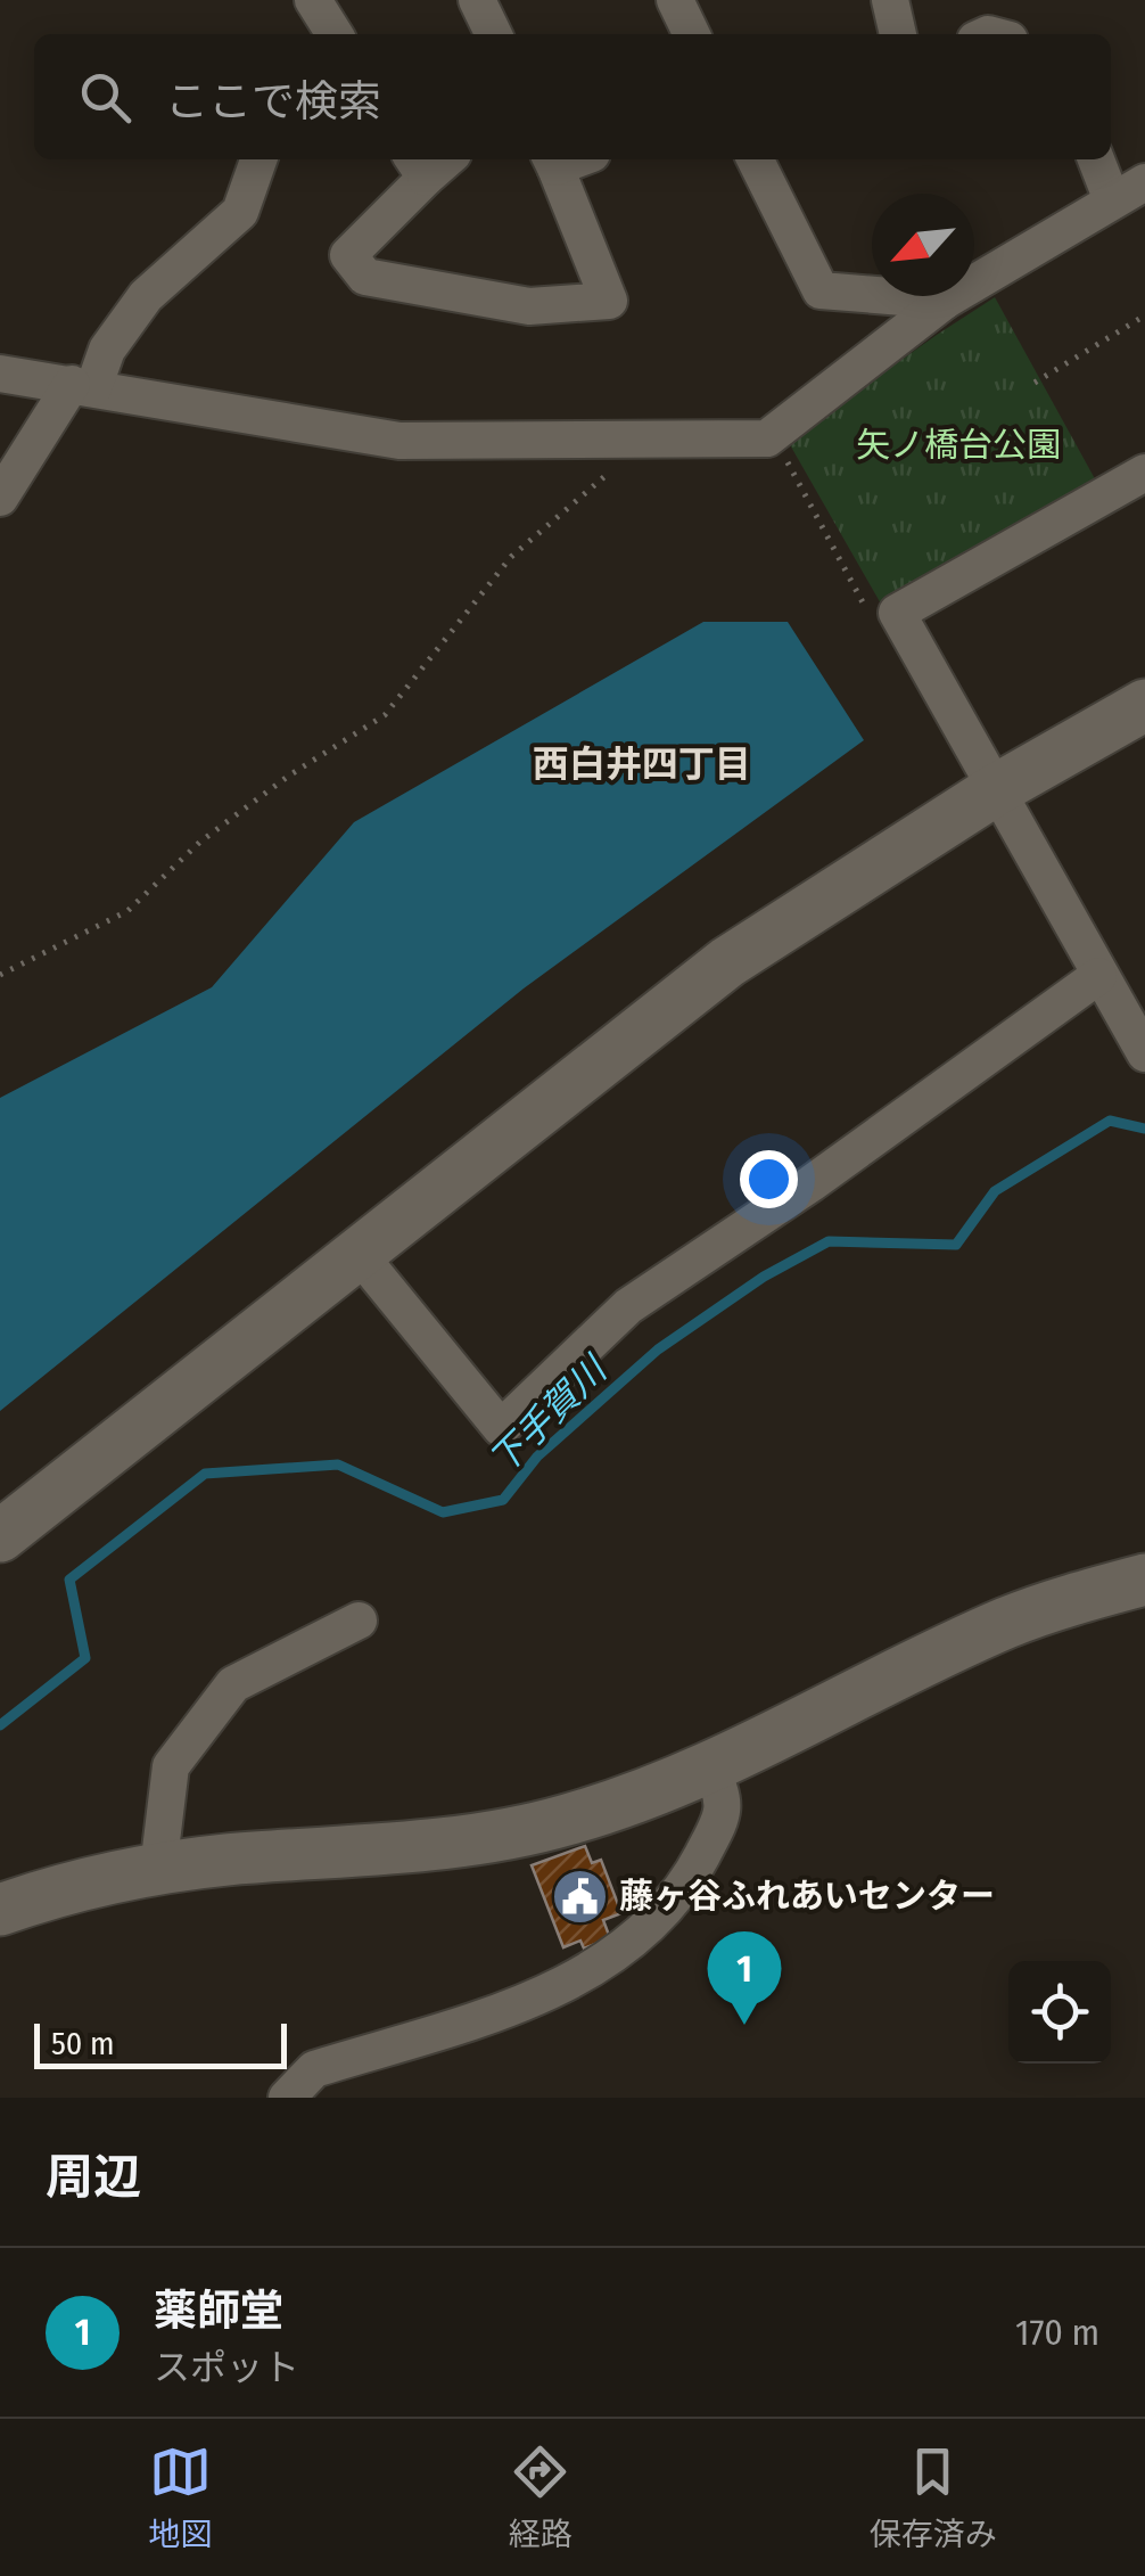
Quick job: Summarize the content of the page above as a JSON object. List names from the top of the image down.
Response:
{
  "districts": ["西白井四丁目"],
  "water": ["下手賀川"],
  "parks": ["矢ノ橋台公園"],
  "places": {
    "public building": ["藤ヶ谷ふれあいセンター"]
  },
  "scale_bar": "50 m",
  "north": "bottom left",
  "page": {
    "search": "ここで検索",
    "pins": "1",
    "scale": "50 m",
    "heading": "周辺",
    "list": [
      {
        "mark": "1",
        "name": "薬師堂",
        "note": "スポット",
        "value": "170 m"
      }
    ],
    "nav": ["地図", "経路", "保存済み"]
  }
}
